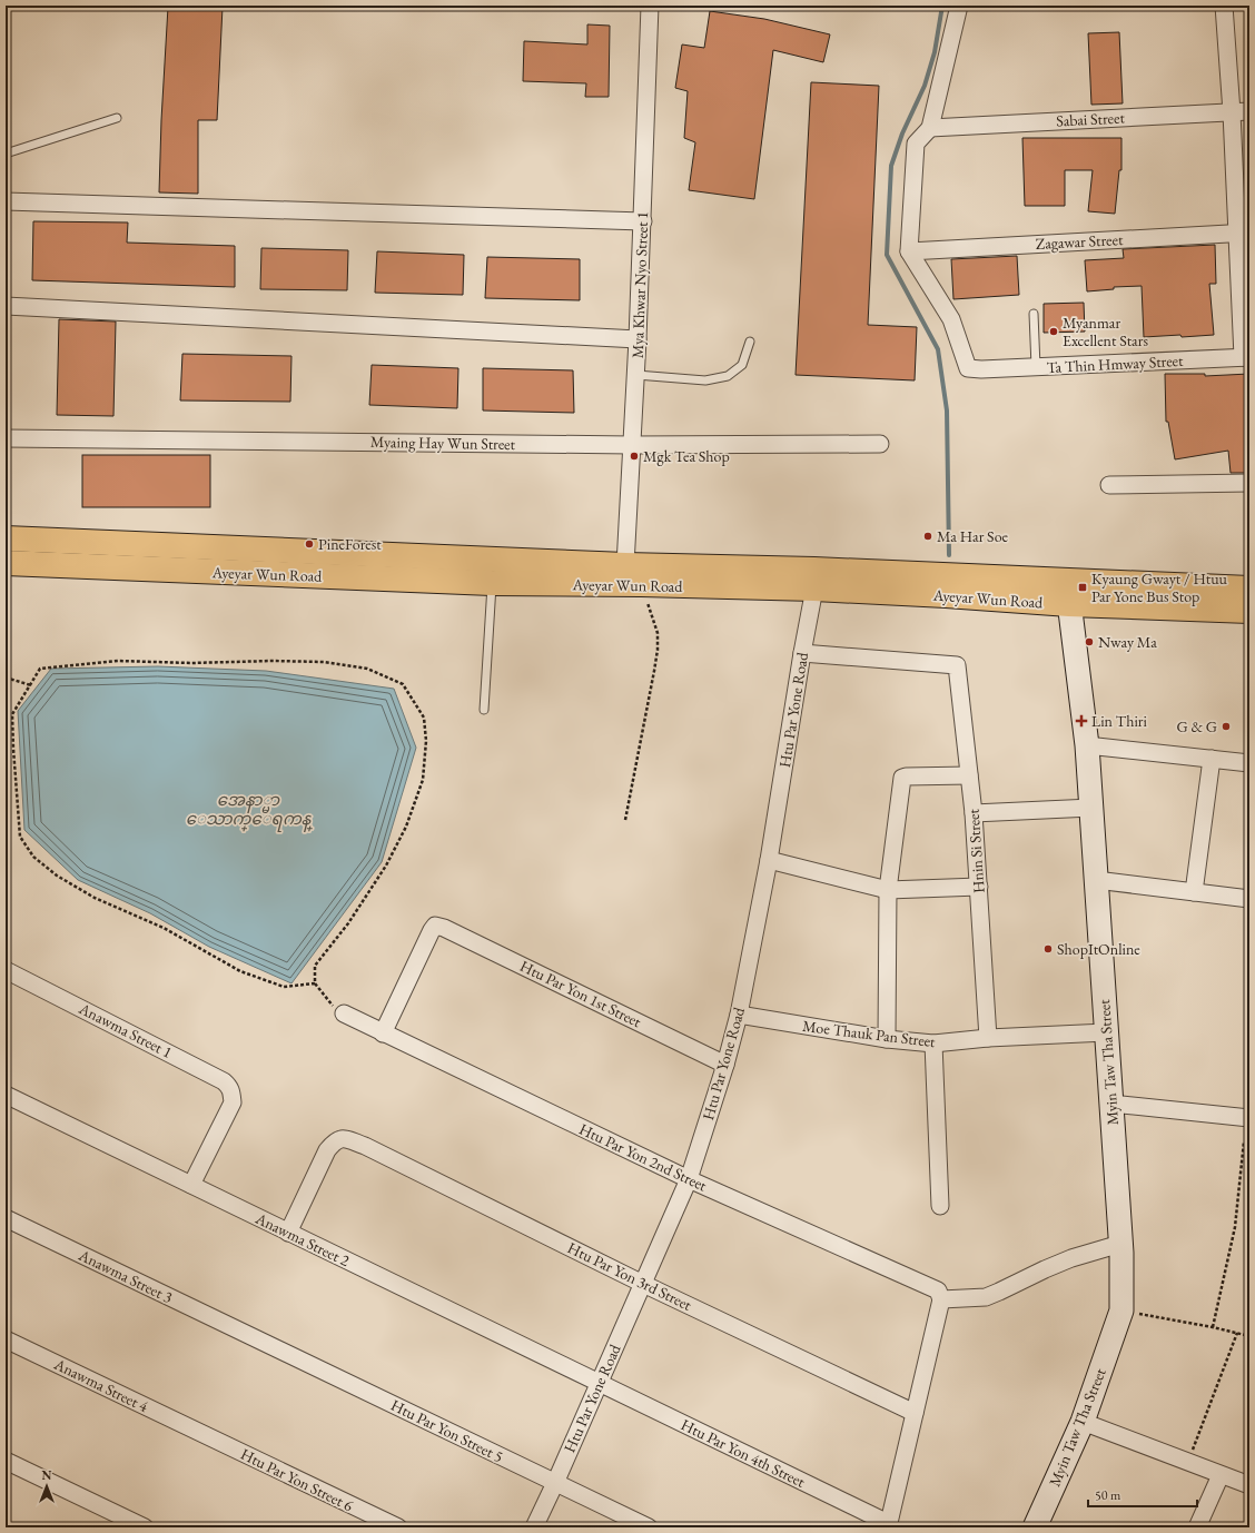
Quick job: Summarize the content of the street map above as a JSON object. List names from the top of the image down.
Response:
{
  "streets": {
    "main road": ["Ayeyar Wun Road", "Myin Taw Tha Street"],
    "street": [
      "Sabai Street",
      "Zagawar Street",
      "Mya Khwar Nyo Street 1",
      "Ta Thin Hmway Street",
      "Myaing Hay Wun Street",
      "Htu Par Yone Road",
      "Hnin Si Street",
      "Htu Par Yon 1st Street",
      "Anawma Street 1",
      "Moe Thauk Pan Street",
      "Htu Par Yon 2nd Street",
      "Anawma Street 2",
      "Anawma Street 3",
      "Htu Par Yon 3rd Street",
      "Anawma Street 4",
      "Htu Par Yon 4th Street",
      "Htu Par Yon Street 6"
    ]
  },
  "crossings": [
    ["Zagawar Street", "Ta Thin Hmway Street"],
    ["Mya Khwar Nyo Street 1", "Myaing Hay Wun Street"],
    ["Mya Khwar Nyo Street 1", "Ayeyar Wun Road"],
    ["Ayeyar Wun Road", "Htu Par Yone Road"],
    ["Ayeyar Wun Road", "Myin Taw Tha Street"],
    ["Htu Par Yone Road", "Hnin Si Street"],
    ["Htu Par Yone Road", "Htu Par Yon 1st Street"],
    ["Htu Par Yone Road", "Moe Thauk Pan Street"],
    ["Htu Par Yone Road", "Htu Par Yon 2nd Street"],
    ["Htu Par Yone Road", "Anawma Street 2"],
    ["Htu Par Yone Road", "Anawma Street 3"],
    ["Htu Par Yone Road", "Htu Par Yon 3rd Street"],
    ["Htu Par Yone Road", "Htu Par Yon 4th Street"],
    ["Hnin Si Street", "Moe Thauk Pan Street"],
    ["Htu Par Yon 1st Street", "Htu Par Yon 2nd Street"],
    ["Anawma Street 1", "Anawma Street 2"],
    ["Moe Thauk Pan Street", "Myin Taw Tha Street"],
    ["Anawma Street 2", "Htu Par Yon 3rd Street"],
    ["Anawma Street 2", "Htu Par Yon 4th Street"],
    ["Anawma Street 4", "Htu Par Yon Street 6"]
  ],
  "water": ["အေနာ္မာ ေသာက္ေရကန္"],
  "places": {
    "other": [
      "Myanmar Excellent Stars",
      "Mgk Tea Shop",
      "Ma Har Soe",
      "PineForest",
      "Nway Ma",
      "G & G",
      "ShopItOnline"
    ],
    "transit": ["Kyaung Gwayt / Htuu Par Yone Bus Stop"],
    "health": ["Lin Thiri"]
  },
  "scale_bar": "50 m",
  "north": "top"
}
